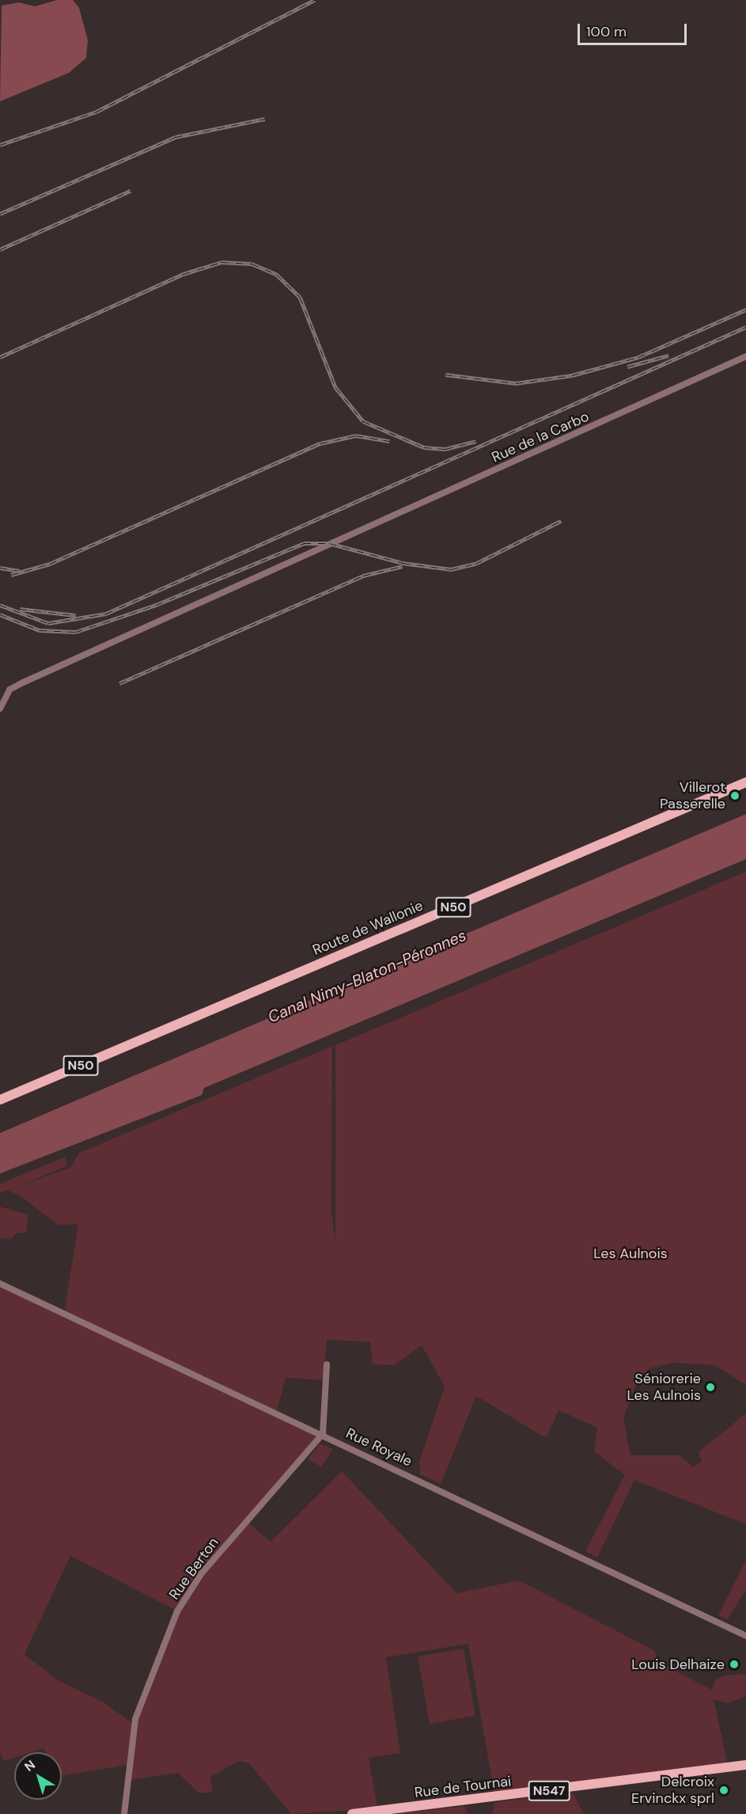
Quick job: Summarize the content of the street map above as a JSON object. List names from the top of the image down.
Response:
{
  "streets": {
    "main road": [
      "N50",
      "Route de Wallonie",
      "Rue de Tournai",
      "N547"
    ],
    "street": ["Rue de la Carbo", "Rue Royale", "Rue Berton"]
  },
  "crossings": [
    ["Rue Royale", "Rue Berton"]
  ],
  "water": ["Canal Nimy-Blaton-Péronnes"],
  "parks": ["Les Aulnois"],
  "places": [
    "Villerot Passerelle",
    "Séniorerie Les Aulnois",
    "Louis Delhaize",
    "Delcroix Ervinckx sprl"
  ],
  "scale_bar": "100 m",
  "north": "top left"
}
